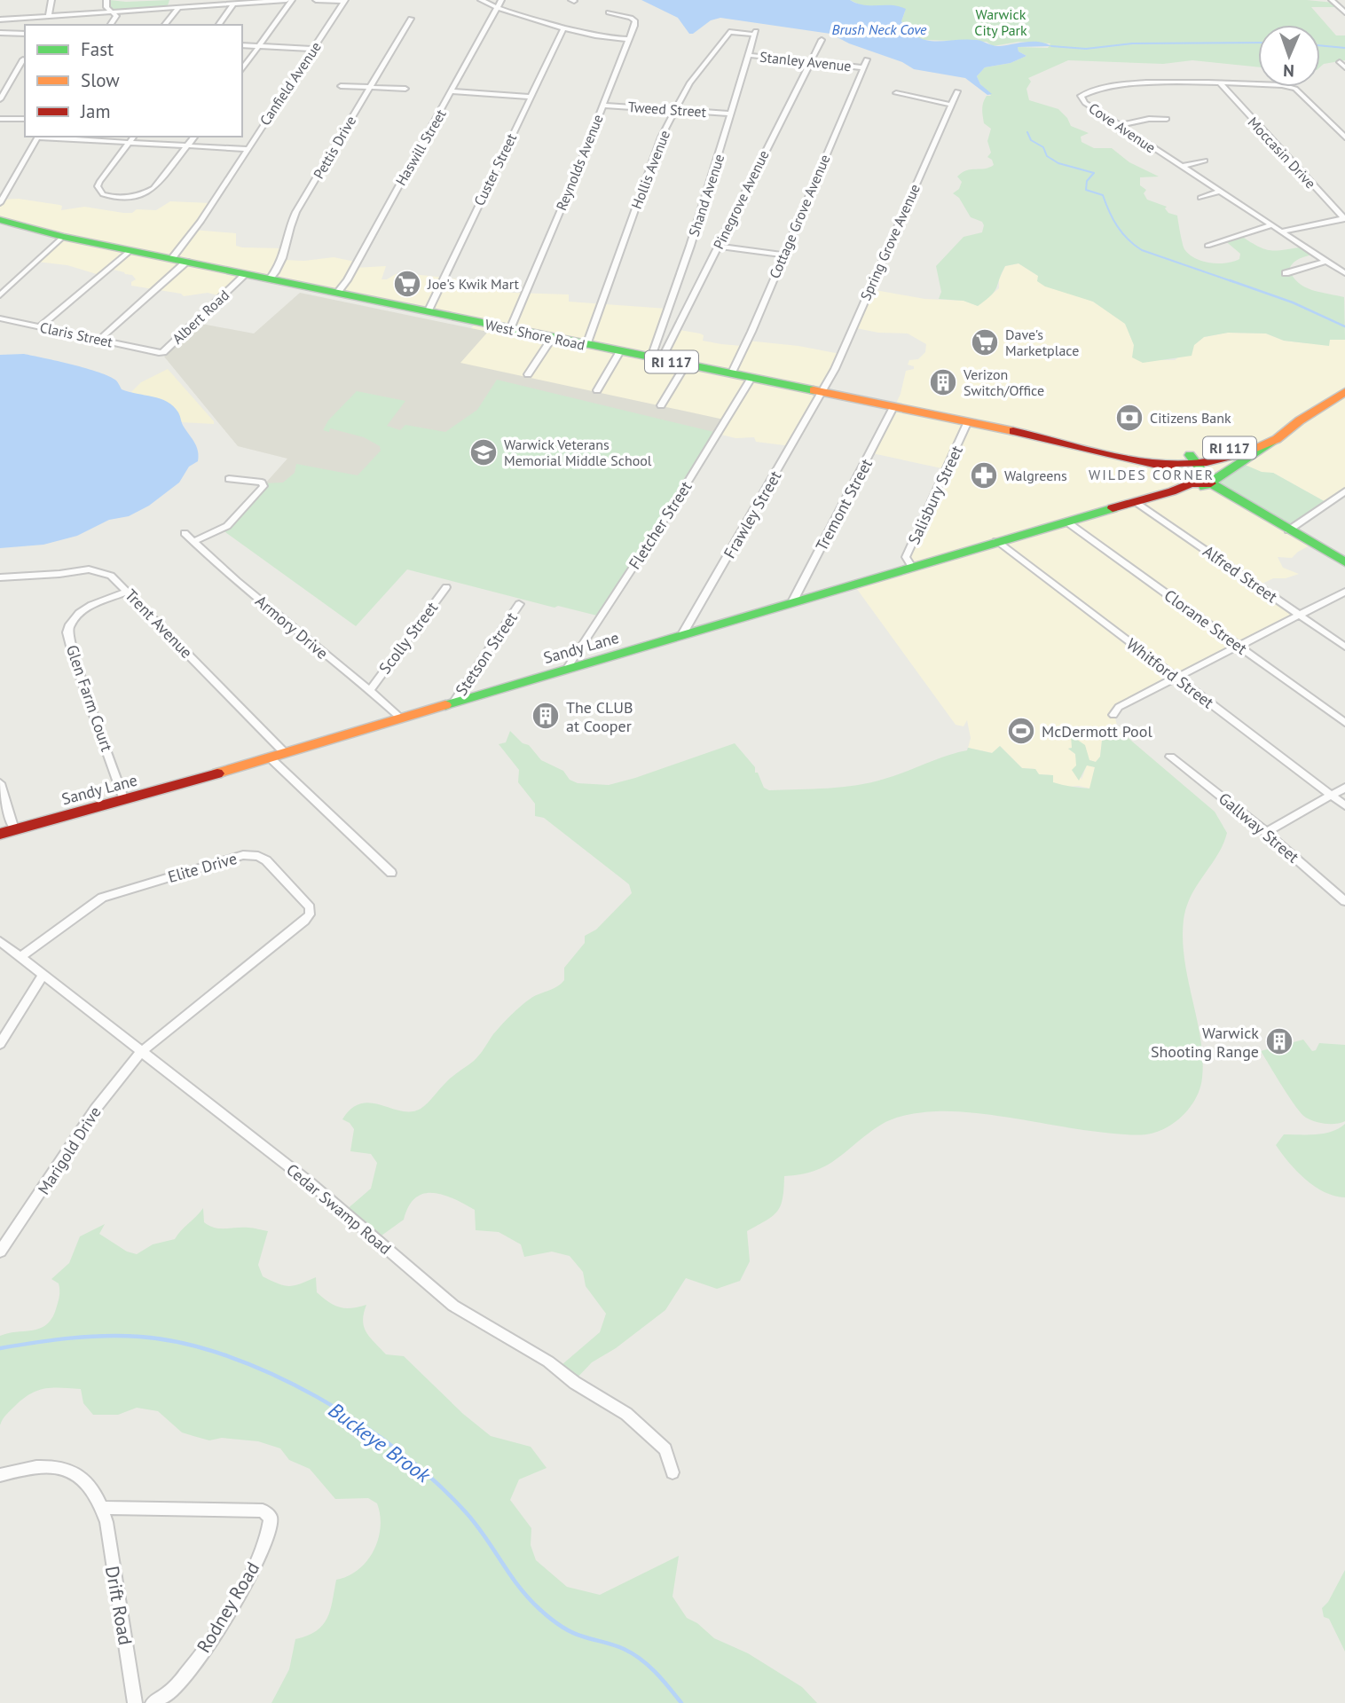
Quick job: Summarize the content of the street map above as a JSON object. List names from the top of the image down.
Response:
{
  "streets": {
    "main road": ["West Shore Road", "RI 117", "Sandy Lane"],
    "street": [
      "Stanley Avenue",
      "Canfield Avenue",
      "Tweed Street",
      "Cove Avenue",
      "Pettis Drive",
      "Haswill Street",
      "Moccasin Drive",
      "Reynolds Avenue",
      "Custer Street",
      "Hollis Avenue",
      "Shand Avenue",
      "Pinegrove Avenue",
      "Cottage Grove Avenue",
      "Spring Grove Avenue",
      "Albert Road",
      "Claris Street",
      "Salisbury Street",
      "Tremont Street",
      "Frawley Street",
      "Fletcher Street",
      "Alfred Street",
      "Clorane Street",
      "Trent Avenue",
      "Armory Drive",
      "Scolly Street",
      "Stetson Street",
      "Whitford Street",
      "Glen Farm Court",
      "Gallway Street",
      "Elite Drive",
      "Marigold Drive",
      "Cedar Swamp Road",
      "Drift Road",
      "Rodney Road"
    ]
  },
  "crossings": [
    ["Stanley Avenue", "Shand Avenue"],
    ["Stanley Avenue", "Pinegrove Avenue"],
    ["Stanley Avenue", "Cottage Grove Avenue"],
    ["Canfield Avenue", "West Shore Road"],
    ["Tweed Street", "Reynolds Avenue"],
    ["Tweed Street", "Hollis Avenue"],
    ["Tweed Street", "Shand Avenue"],
    ["Cove Avenue", "Moccasin Drive"],
    ["Pettis Drive", "West Shore Road"],
    ["Haswill Street", "West Shore Road"],
    ["Reynolds Avenue", "West Shore Road"],
    ["Custer Street", "West Shore Road"],
    ["Hollis Avenue", "Shand Avenue"],
    ["Hollis Avenue", "West Shore Road"],
    ["Shand Avenue", "Pinegrove Avenue"],
    ["Shand Avenue", "West Shore Road"],
    ["Pinegrove Avenue", "West Shore Road"],
    ["Cottage Grove Avenue", "West Shore Road"],
    ["Spring Grove Avenue", "West Shore Road"],
    ["Spring Grove Avenue", "Frawley Street"],
    ["Albert Road", "Claris Street"],
    ["Albert Road", "West Shore Road"],
    ["West Shore Road", "Salisbury Street"],
    ["West Shore Road", "Tremont Street"],
    ["West Shore Road", "Frawley Street"],
    ["West Shore Road", "Fletcher Street"],
    ["West Shore Road", "Sandy Lane"],
    ["Salisbury Street", "Sandy Lane"],
    ["Tremont Street", "Sandy Lane"],
    ["Frawley Street", "Sandy Lane"],
    ["Fletcher Street", "Sandy Lane"],
    ["Alfred Street", "Sandy Lane"],
    ["Clorane Street", "Sandy Lane"],
    ["Trent Avenue", "Sandy Lane"],
    ["Trent Avenue", "Glen Farm Court"],
    ["Armory Drive", "Scolly Street"],
    ["Armory Drive", "Sandy Lane"],
    ["Sandy Lane", "Stetson Street"],
    ["Sandy Lane", "Whitford Street"],
    ["Sandy Lane", "Glen Farm Court"],
    ["Elite Drive", "Marigold Drive"],
    ["Elite Drive", "Cedar Swamp Road"],
    ["Marigold Drive", "Cedar Swamp Road"],
    ["Drift Road", "Rodney Road"]
  ],
  "districts": ["WILDES CORNER"],
  "water": ["Brush Neck Cove", "Buckeye Brook"],
  "parks": ["Warwick City Park"],
  "places": {
    "supermarket": ["Joe's Kwik Mart", "Dave's Marketplace"],
    "building": ["Verizon Switch/Office", "The CLUB at Cooper", "Warwick Shooting Range"],
    "bank": ["Citizens Bank"],
    "school or university": ["Warwick Veterans Memorial Middle School"],
    "pharmacy": ["Walgreens"],
    "sports": ["McDermott Pool"]
  },
  "legend": ["Fast", "Slow", "Jam"],
  "north": "bottom"
}
